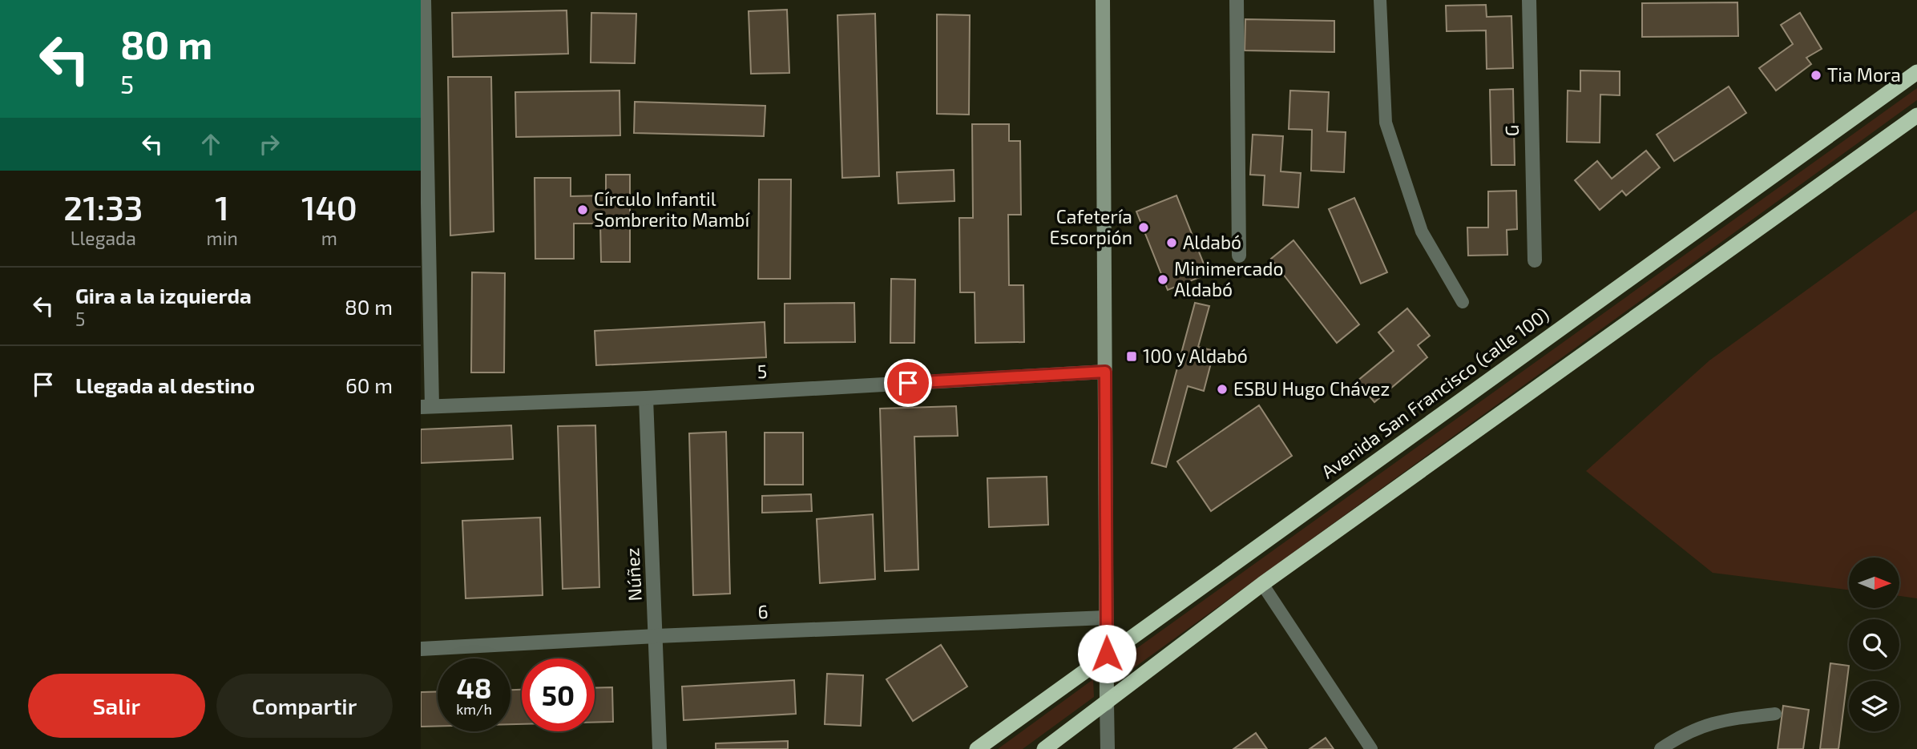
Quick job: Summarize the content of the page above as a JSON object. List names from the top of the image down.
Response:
{
  "streets": {
    "highway": ["Avenida San Francisco (calle 100)"],
    "street": [
      "G",
      "5",
      "Núñez",
      "6"
    ]
  },
  "crossings": [
    ["5", "Núñez"],
    ["Núñez", "6"]
  ],
  "places": {
    "other": [
      "Tia Mora",
      "Círculo Infantil Sombrerito Mambí",
      "Cafetería Escorpión",
      "Aldabó",
      "Minimercado Aldabó",
      "ESBU Hugo Chávez"
    ],
    "transit": ["100 y Aldabó"]
  },
  "north": "right",
  "page": {
    "turn": ["80 m", "5"],
    "eta": [
      "21:33",
      "Llegada",
      "1",
      "min",
      "140",
      "m"
    ],
    "list": [
      {
        "name": "Gira a la izquierda",
        "note": "5",
        "value": "80 m"
      },
      {
        "name": "Llegada al destino",
        "value": "60 m"
      }
    ],
    "speed": "48 km/h",
    "limit": "50",
    "buttons": ["Salir", "Compartir"]
  }
}
